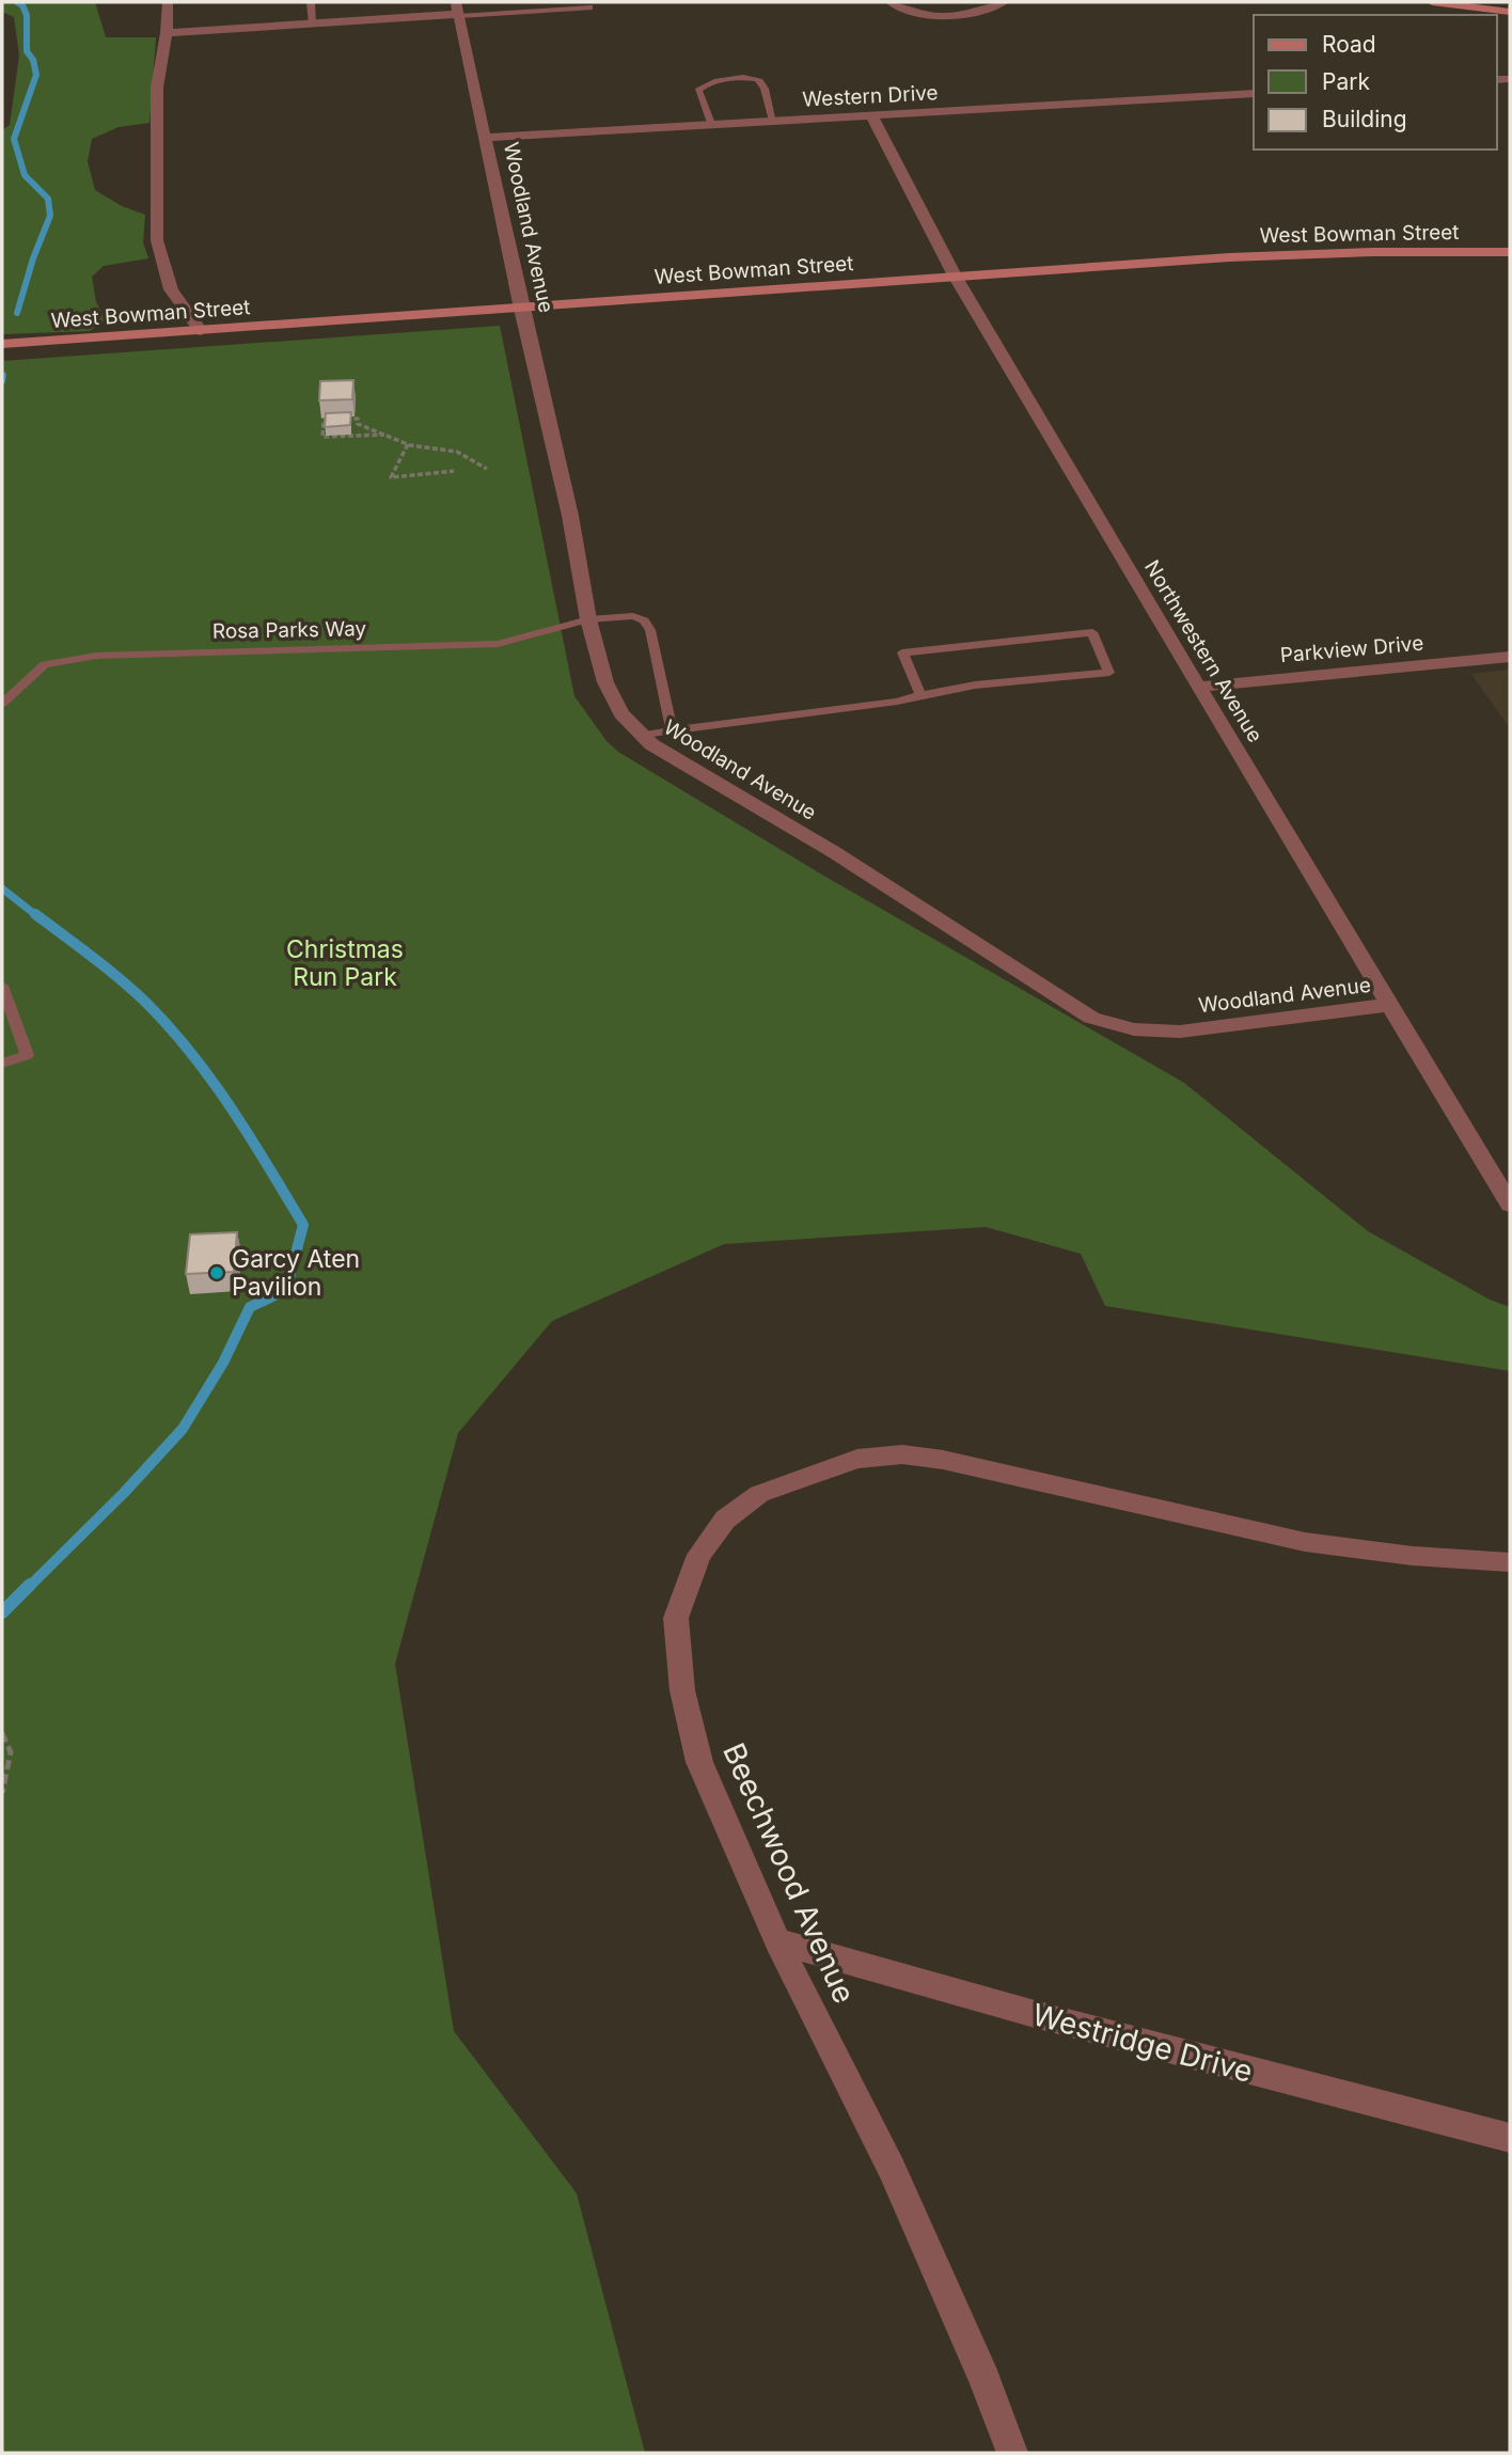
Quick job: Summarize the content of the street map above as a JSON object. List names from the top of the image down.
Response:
{
  "streets": {
    "street": [
      "Western Drive",
      "Woodland Avenue",
      "West Bowman Street",
      "Parkview Drive",
      "Northwestern Avenue",
      "Beechwood Avenue",
      "Westridge Drive"
    ],
    "lane": ["Rosa Parks Way"]
  },
  "crossings": [
    ["Western Drive", "Woodland Avenue"],
    ["Western Drive", "Northwestern Avenue"],
    ["Woodland Avenue", "West Bowman Street"],
    ["Woodland Avenue", "Rosa Parks Way"],
    ["Woodland Avenue", "Northwestern Avenue"],
    ["West Bowman Street", "Northwestern Avenue"],
    ["Parkview Drive", "Northwestern Avenue"],
    ["Beechwood Avenue", "Westridge Drive"]
  ],
  "parks": ["Christmas Run Park"],
  "places": ["Garcy Aten Pavilion"],
  "legend": ["Road", "Park", "Building"]
}
